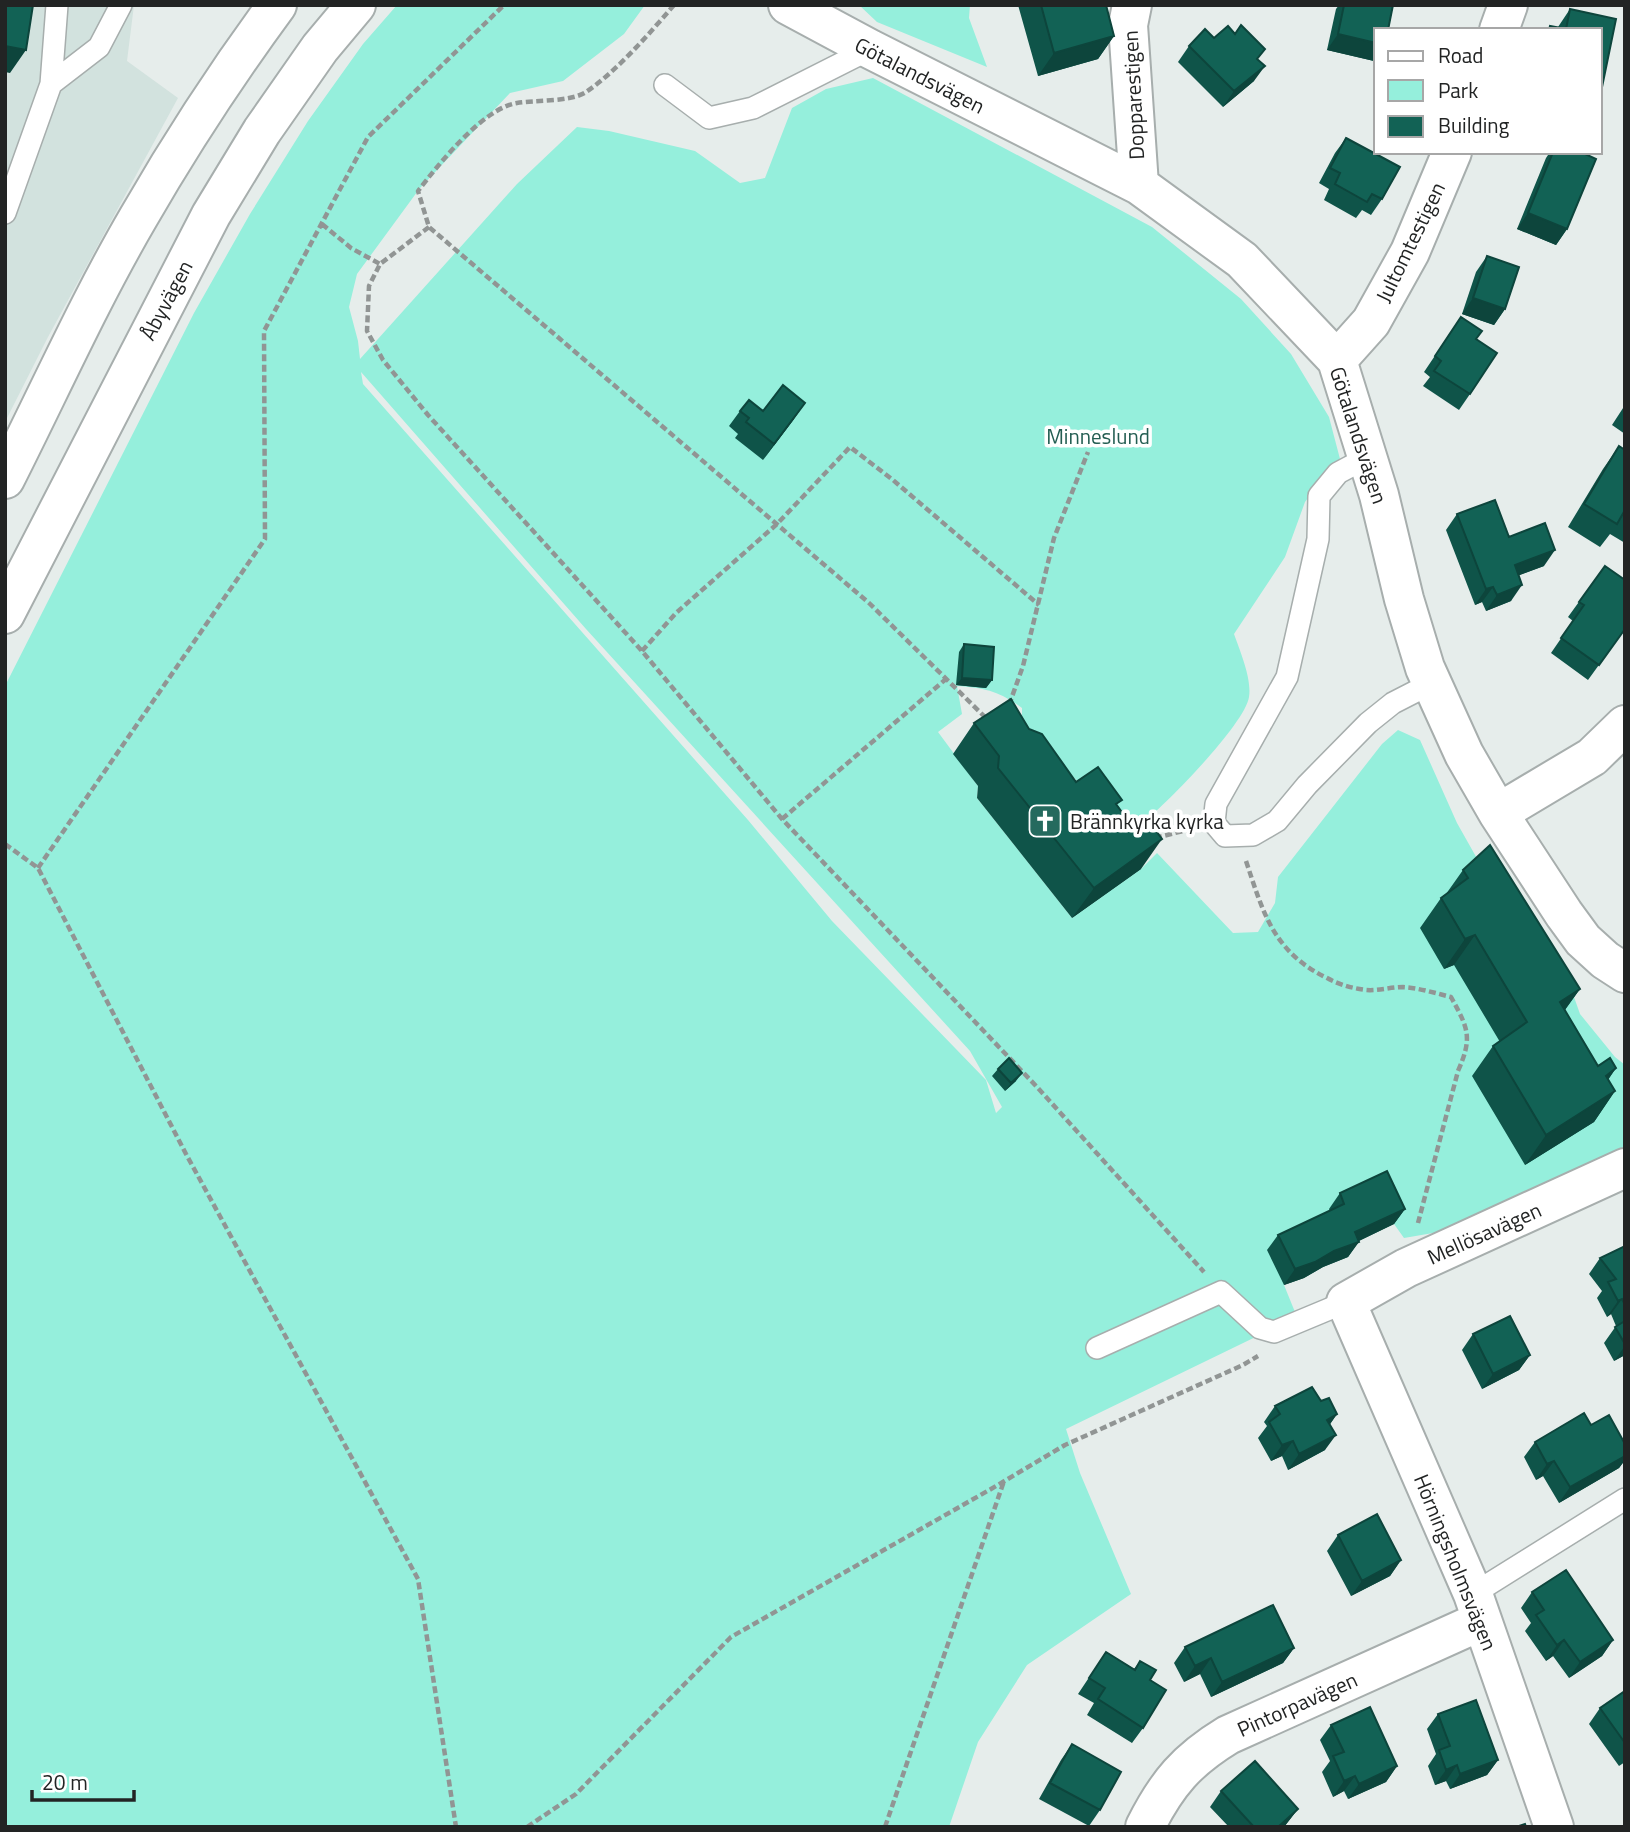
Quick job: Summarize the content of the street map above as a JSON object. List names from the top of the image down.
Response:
{
  "streets": {
    "street": [
      "Götalandsvägen",
      "Dopparestigen",
      "Jultomtestigen",
      "Åbyvägen",
      "Mellösavägen",
      "Hörningsholmsvägen",
      "Pintorpavägen"
    ]
  },
  "crossings": [
    ["Götalandsvägen", "Dopparestigen"],
    ["Götalandsvägen", "Jultomtestigen"],
    ["Mellösavägen", "Hörningsholmsvägen"],
    ["Hörningsholmsvägen", "Pintorpavägen"]
  ],
  "parks": ["Minneslund"],
  "places": {
    "church": ["Brännkyrka kyrka"]
  },
  "legend": ["Road", "Park", "Building"],
  "scale_bar": "20 m"
}
